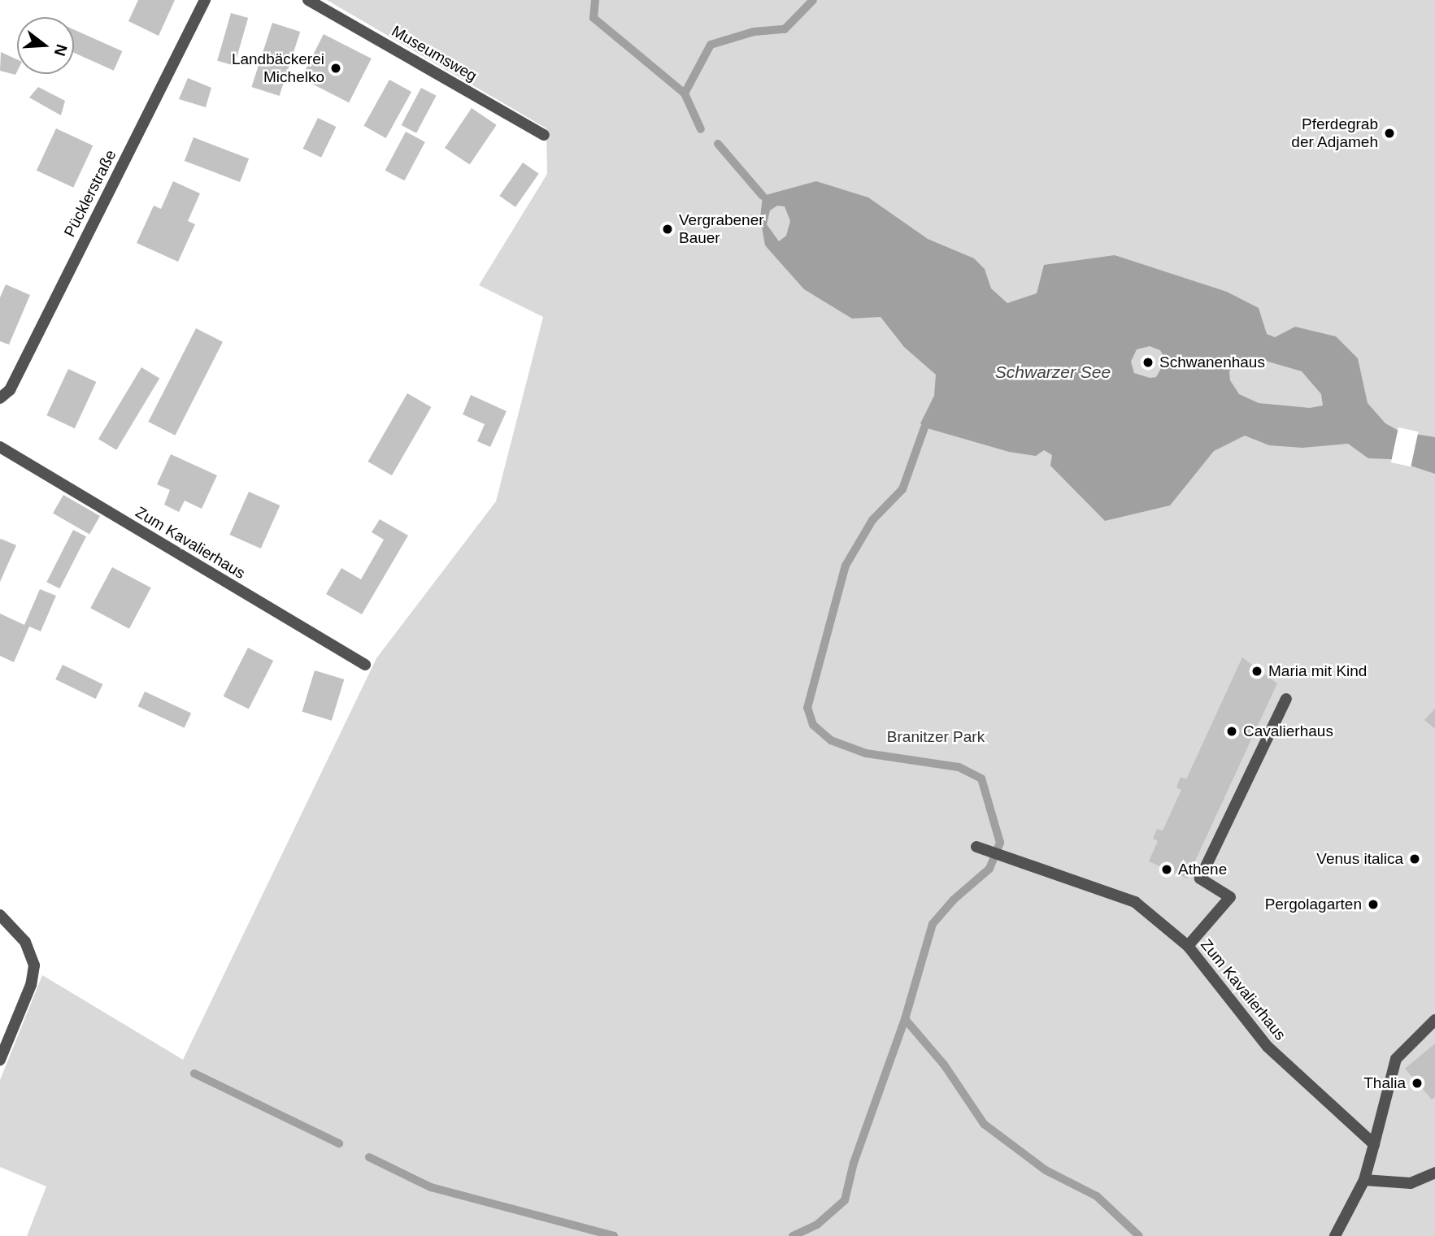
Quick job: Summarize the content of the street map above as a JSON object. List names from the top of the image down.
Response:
{
  "streets": {
    "street": ["Museumsweg", "Pücklerstraße", "Zum Kavalierhaus"]
  },
  "water": ["Schwarzer See"],
  "parks": ["Branitzer Park"],
  "places": [
    "Landbäckerei Michelko",
    "Pferdegrab der Adjameh",
    "Vergrabener Bauer",
    "Schwanenhaus",
    "Maria mit Kind",
    "Cavalierhaus",
    "Venus italica",
    "Athene",
    "Pergolagarten",
    "Thalia"
  ],
  "north": "right"
}
